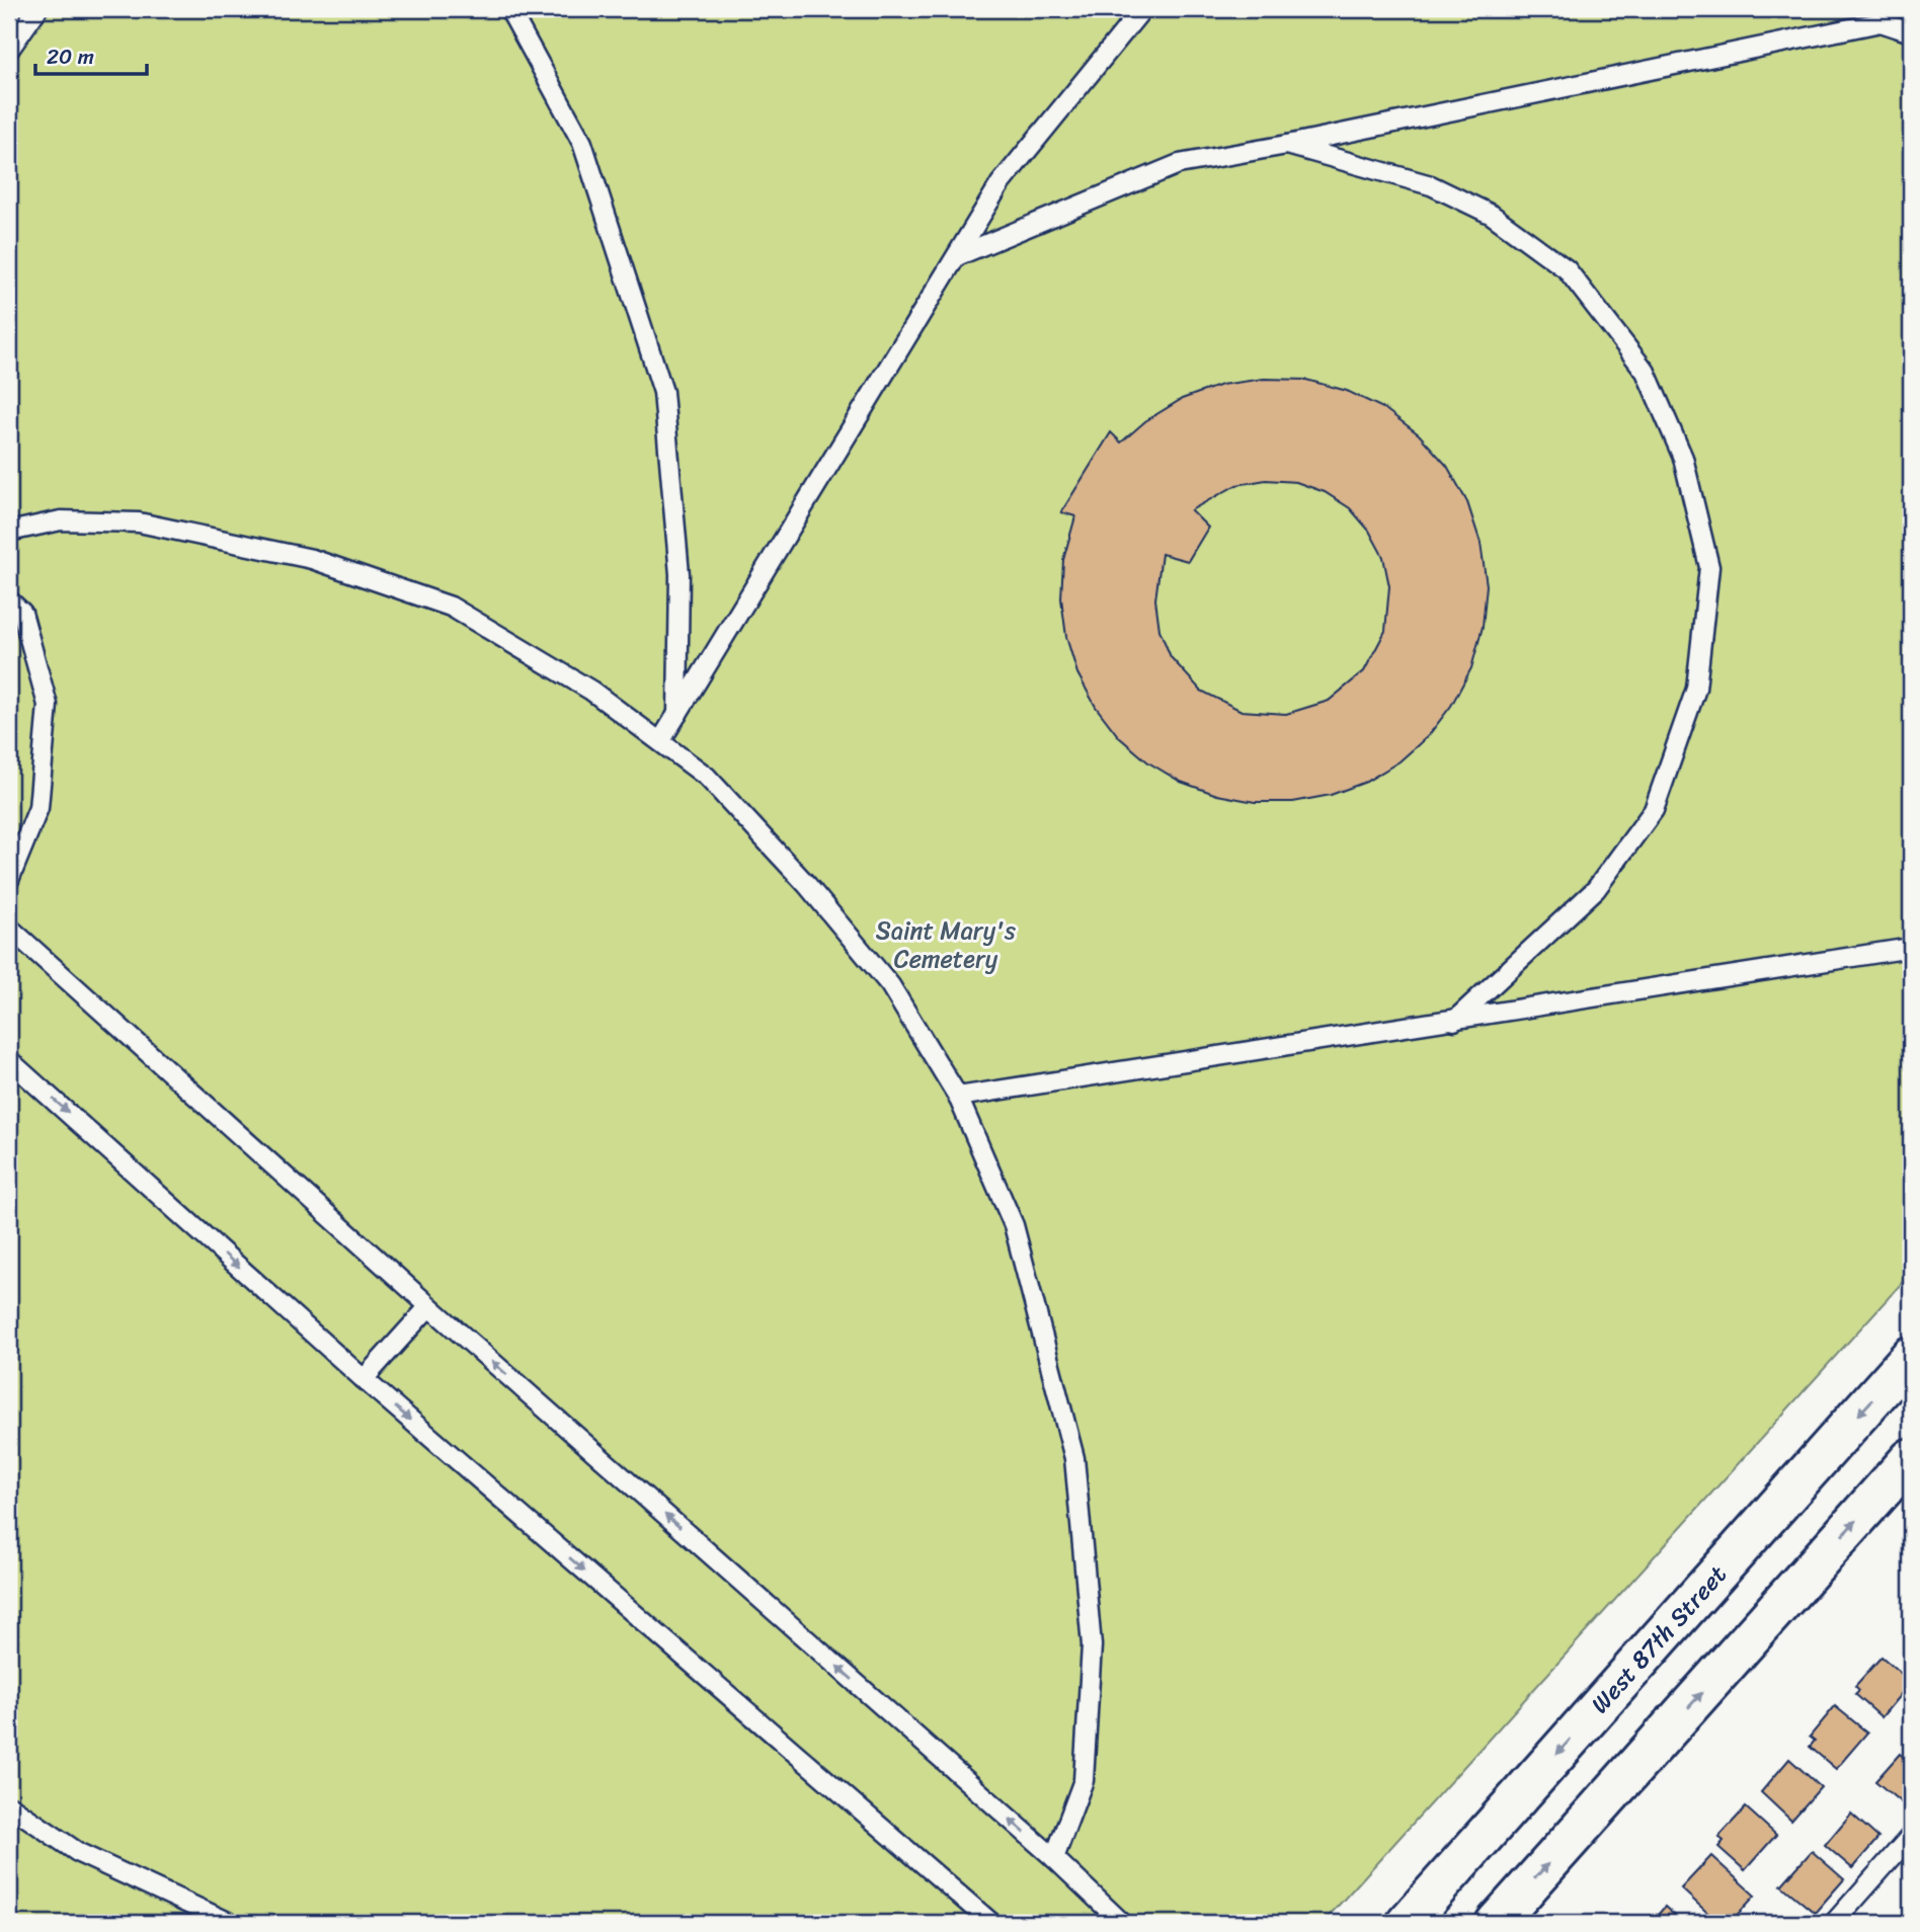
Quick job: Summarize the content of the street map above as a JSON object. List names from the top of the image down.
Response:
{
  "streets": {
    "main road": ["West 87th Street"]
  },
  "parks": ["Saint Mary's Cemetery"],
  "scale_bar": "20 m"
}
